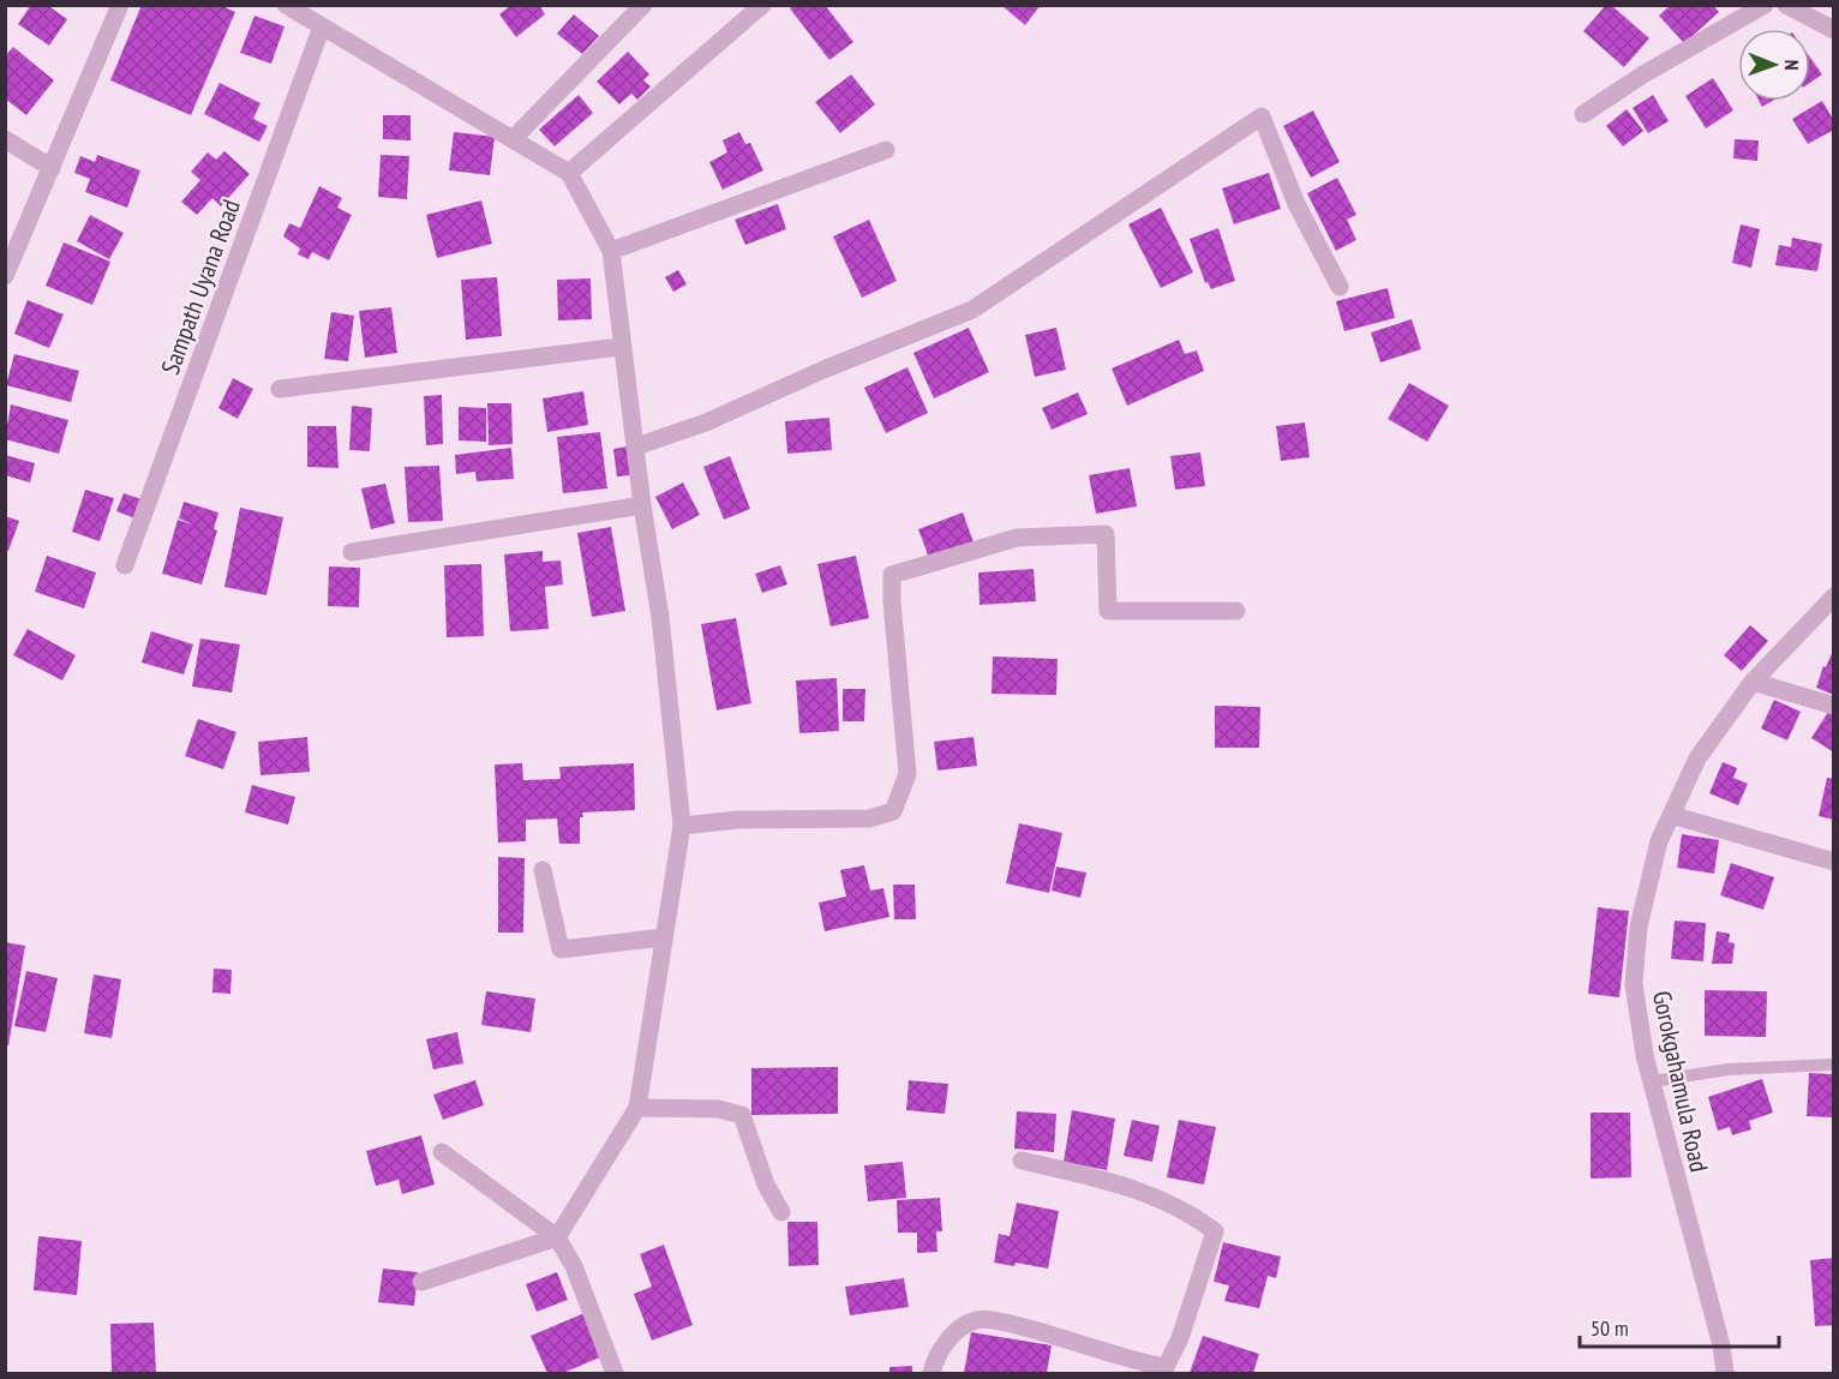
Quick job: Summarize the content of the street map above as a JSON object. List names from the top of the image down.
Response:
{
  "streets": {
    "street": ["Sampath Uyana Road", "Gorokgahamula Road"]
  },
  "scale_bar": "50 m",
  "north": "right"
}
